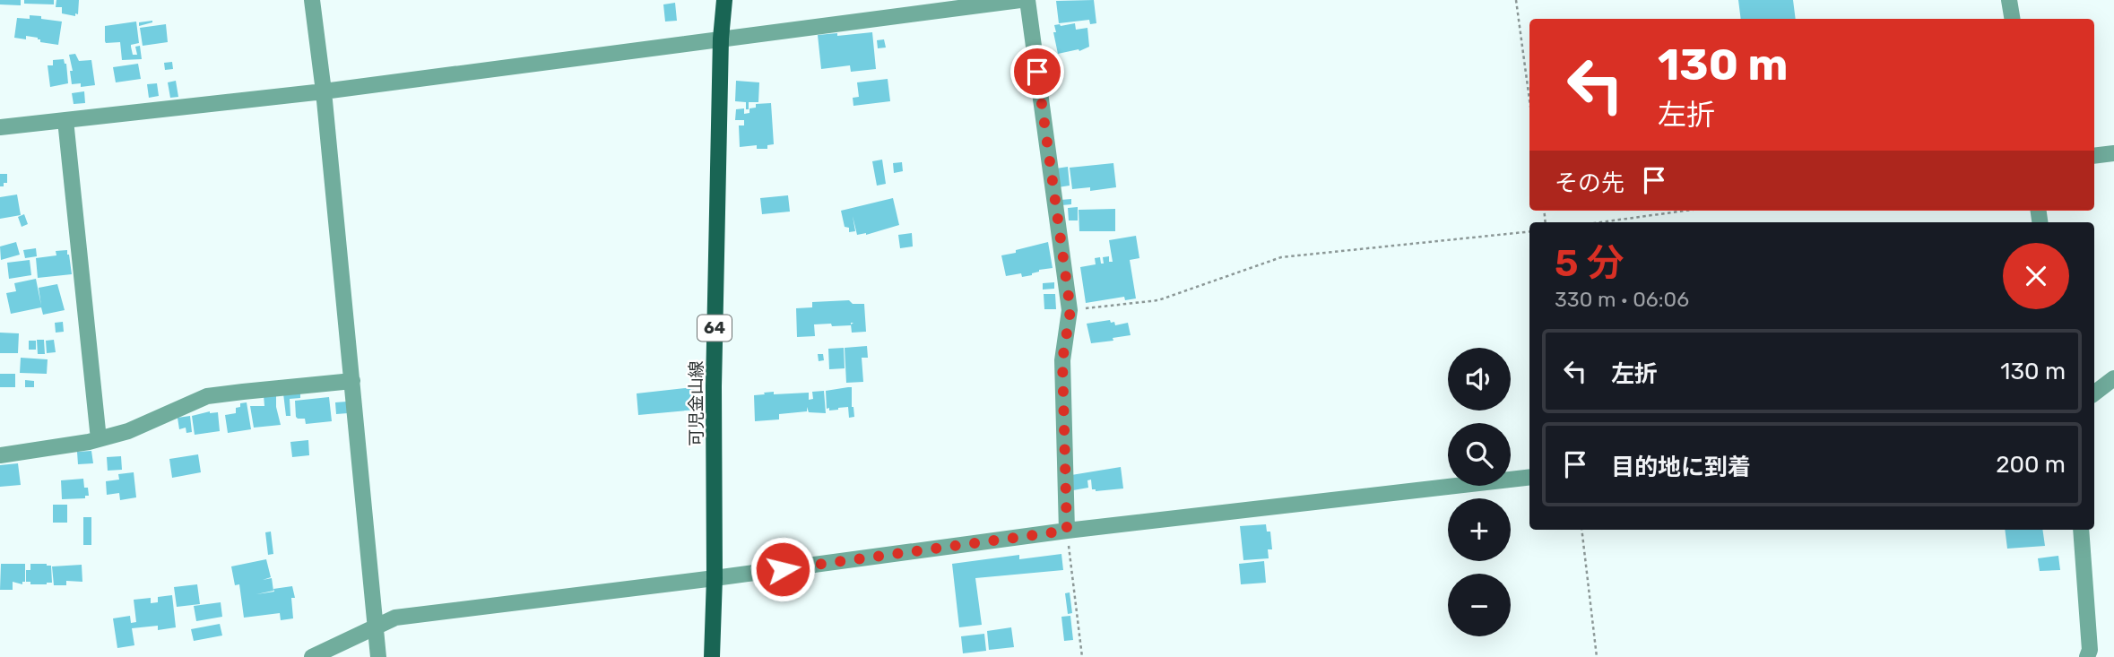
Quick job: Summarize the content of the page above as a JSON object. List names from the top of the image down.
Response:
{
  "streets": {
    "main road": ["64", "可児金山線"]
  },
  "page": {
    "turn": ["130 m", "左折"],
    "then": "その先",
    "heading": ["5 分", "330 m · 06:06"],
    "list": [
      {
        "name": "左折",
        "value": "130 m"
      },
      {
        "name": "目的地に到着",
        "value": "200 m"
      }
    ],
    "map_buttons": ["+", "−"]
  }
}
